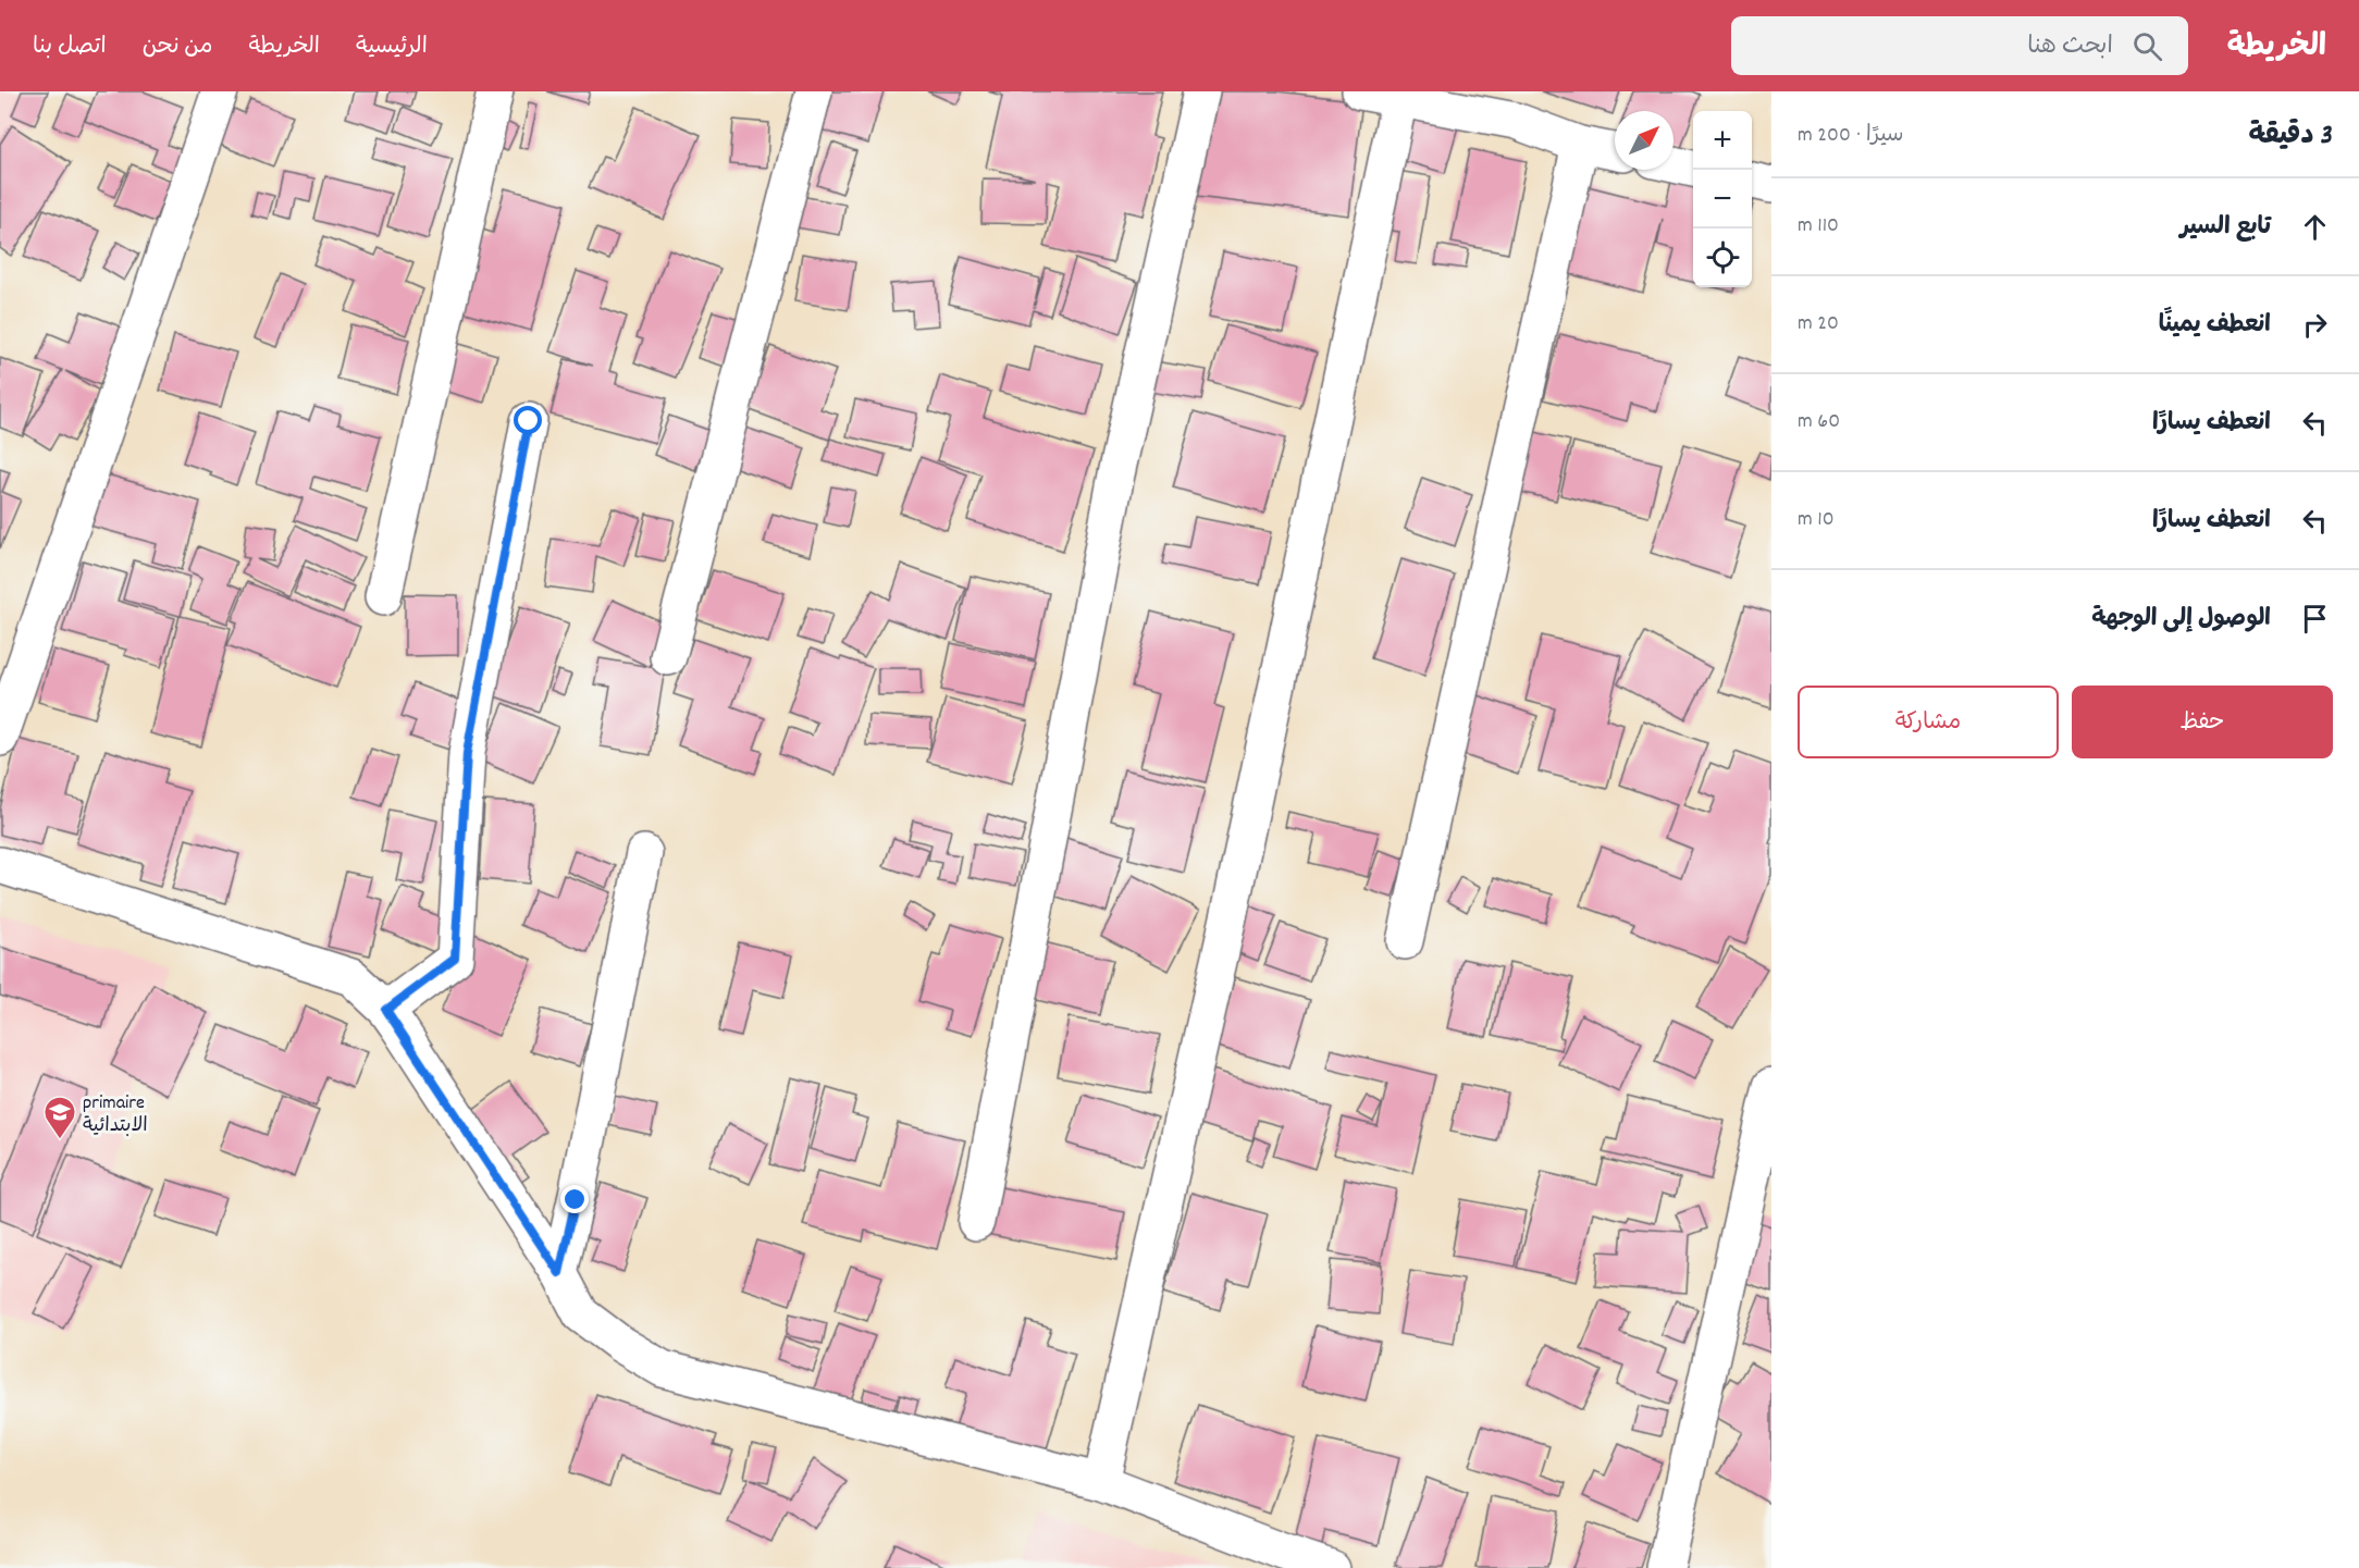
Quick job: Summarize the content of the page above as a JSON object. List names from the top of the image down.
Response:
{
  "places": {
    "school or university": ["primaire الابتدائية"]
  },
  "north": "top right",
  "page": {
    "header": "الخريطة",
    "search": "ابحث هنا",
    "nav": [
      "الرئيسية",
      "الخريطة",
      "من نحن",
      "اتصل بنا"
    ],
    "heading": ["3 دقيقة", "سيرًا · 200 m"],
    "map_buttons": ["+", "−"],
    "list": [
      ["تابع السير", "110 m"],
      ["انعطف يمينًا", "20 m"],
      ["انعطف يسارًا", "60 m"],
      ["انعطف يسارًا", "10 m"],
      "الوصول إلى الوجهة"
    ],
    "buttons": ["حفظ", "مشاركة"]
  }
}
